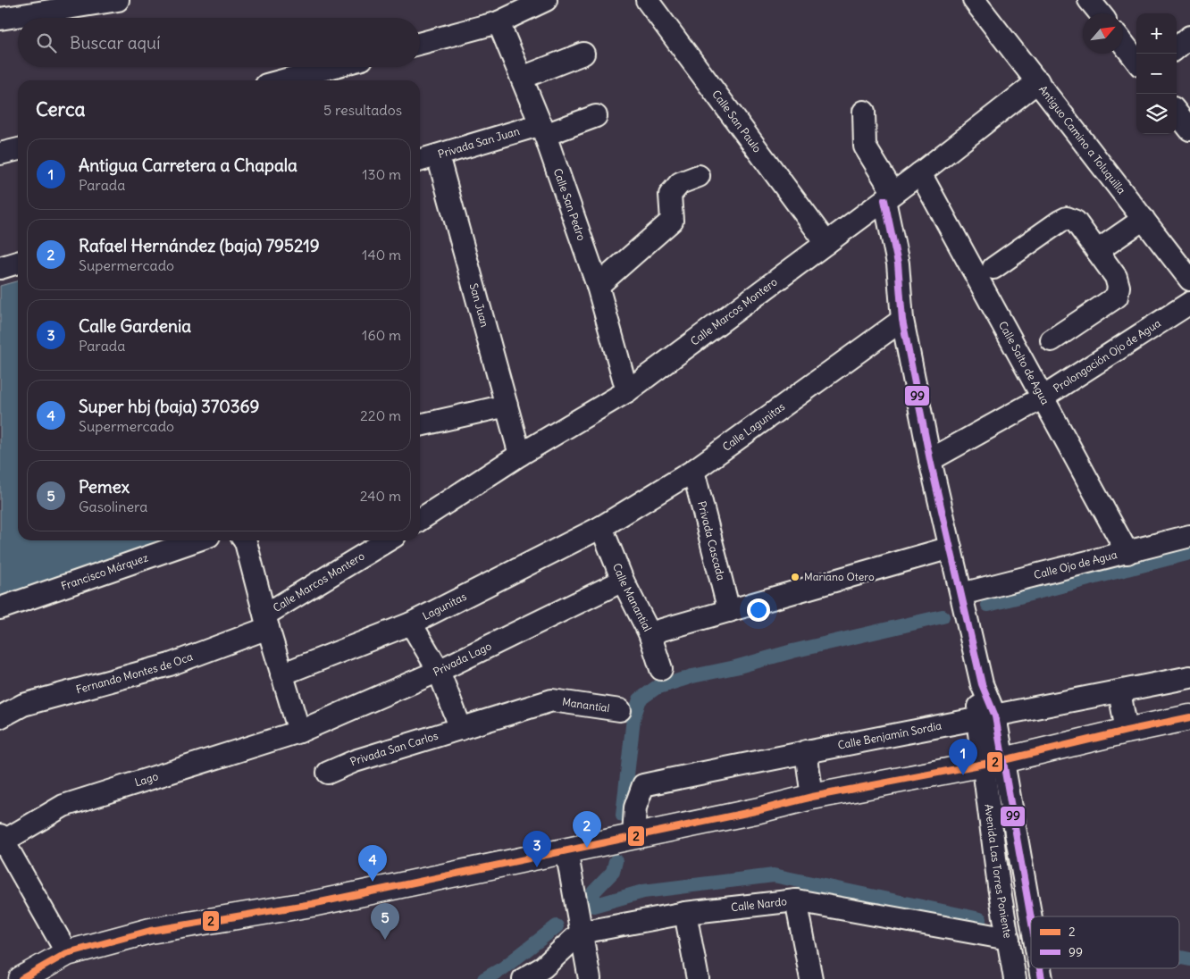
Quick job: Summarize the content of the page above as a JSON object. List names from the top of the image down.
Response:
{
  "streets": {
    "street": [
      "Calle San Paulo",
      "Antiguo Camino a Toluquilla",
      "Privada San Juan",
      "Calle San Pedro",
      "San Juan",
      "Calle Marcos Montero",
      "Prolongación Ojo de Agua",
      "Calle Salto de Agua",
      "Calle Lagunitas",
      "Privada Cascada",
      "Calle Ojo de Agua",
      "Francisco Márquez",
      "Calle Manantial",
      "Lagunitas",
      "Privada Lago",
      "Fernando Montes de Oca",
      "Manantial",
      "Calle Benjamín Sordia",
      "Privada San Carlos",
      "Lago",
      "Avenida Las Torres Poniente",
      "Calle Nardo"
    ]
  },
  "crossings": [
    ["Calle San Paulo", "Calle Marcos Montero"],
    ["Antiguo Camino a Toluquilla", "Calle Marcos Montero"],
    ["Privada San Juan", "Calle San Pedro"],
    ["Privada San Juan", "San Juan"],
    ["Calle San Pedro", "Calle Marcos Montero"],
    ["San Juan", "Calle Marcos Montero"],
    ["Calle Marcos Montero", "Calle Salto de Agua"],
    ["Calle Marcos Montero", "Fernando Montes de Oca"],
    ["Prolongación Ojo de Agua", "Calle Salto de Agua"],
    ["Calle Salto de Agua", "Calle Ojo de Agua"],
    ["Calle Lagunitas", "Privada Cascada"],
    ["Calle Lagunitas", "Calle Manantial"],
    ["Calle Lagunitas", "Lagunitas"],
    ["Calle Ojo de Agua", "Avenida Las Torres Poniente"],
    ["Calle Manantial", "Lagunitas"],
    ["Calle Manantial", "Privada Lago"],
    ["Privada Lago", "Lago"],
    ["Manantial", "Privada San Carlos"],
    ["Calle Benjamín Sordia", "Avenida Las Torres Poniente"],
    ["Avenida Las Torres Poniente", "Calle Nardo"]
  ],
  "places": ["Mariano Otero"],
  "lines": ["transit line 99", "transit line 2"],
  "legend": ["2", "99"],
  "north": "top right",
  "page": {
    "map_buttons": ["+", "−"],
    "search": "Buscar aquí",
    "heading": ["Cerca", "5 resultados"],
    "list": [
      {
        "mark": "1",
        "name": "Antigua Carretera a Chapala",
        "note": "Parada",
        "value": "130 m"
      },
      {
        "mark": "2",
        "name": "Rafael Hernández (baja) 795219",
        "note": "Supermercado",
        "value": "140 m"
      },
      {
        "mark": "3",
        "name": "Calle Gardenia",
        "note": "Parada",
        "value": "160 m"
      },
      {
        "mark": "4",
        "name": "Super hbj (baja) 370369",
        "note": "Supermercado",
        "value": "220 m"
      },
      {
        "mark": "5",
        "name": "Pemex",
        "note": "Gasolinera",
        "value": "240 m"
      }
    ],
    "pins": [
      "1",
      "2",
      "3",
      "4",
      "5"
    ]
  }
}
